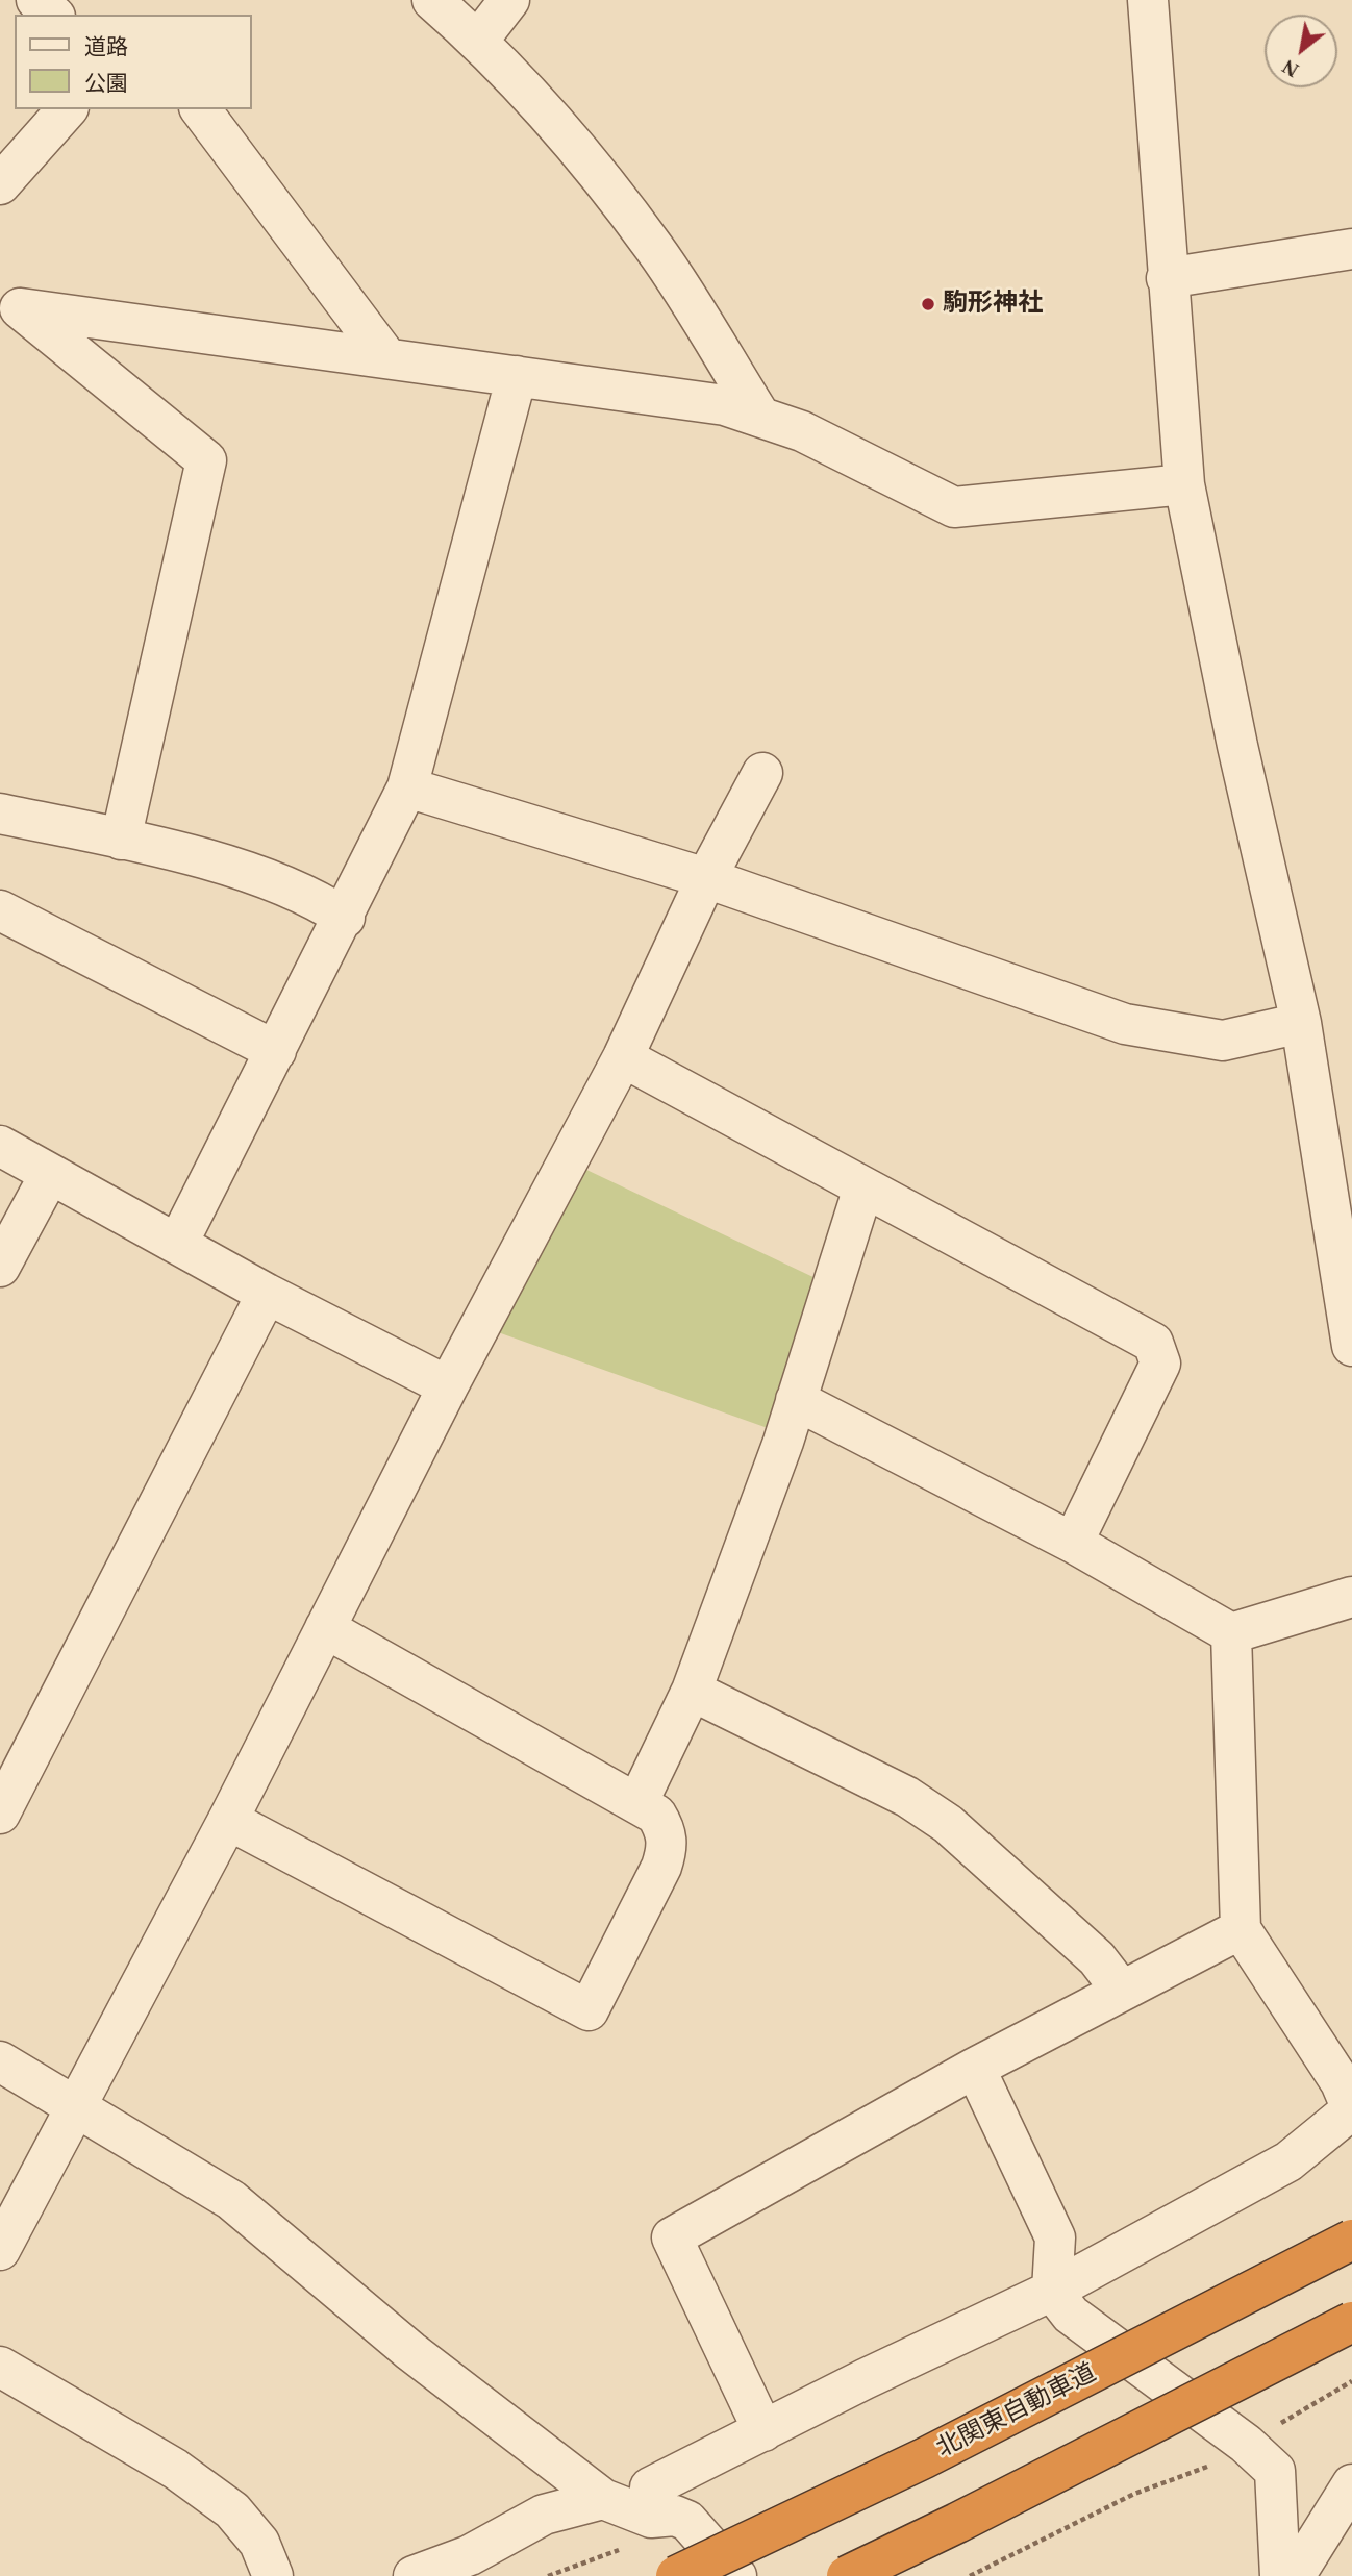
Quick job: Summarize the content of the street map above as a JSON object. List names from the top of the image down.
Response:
{
  "streets": {
    "highway": ["北関東自動車道"]
  },
  "places": ["駒形神社"],
  "legend": ["道路", "公園"],
  "north": "bottom left"
}
